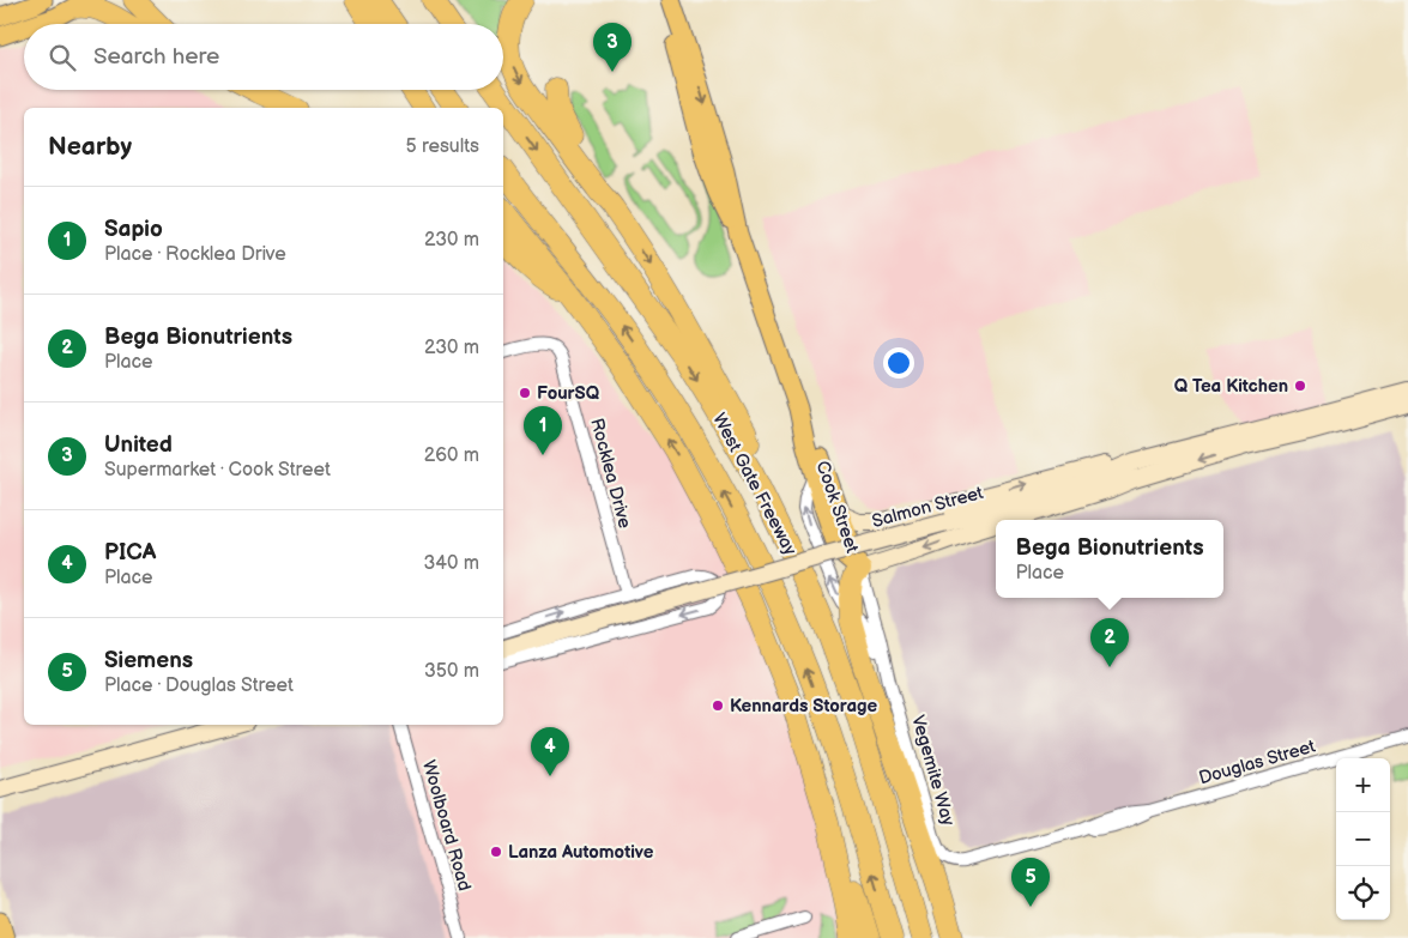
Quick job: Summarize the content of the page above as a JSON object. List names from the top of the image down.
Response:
{
  "streets": {
    "highway": ["West Gate Freeway"],
    "main road": ["Cook Street"],
    "street": [
      "Rocklea Drive",
      "Salmon Street",
      "Douglas Street",
      "Vegemite Way",
      "Woolboard Road"
    ]
  },
  "crossings": [
    ["Cook Street", "Salmon Street"],
    ["Cook Street", "Vegemite Way"],
    ["Salmon Street", "Vegemite Way"],
    ["Douglas Street", "Vegemite Way"]
  ],
  "places": [
    "Q Tea Kitchen",
    "FourSQ",
    "Kennards Storage",
    "Lanza Automotive"
  ],
  "page": {
    "pins": [
      "3",
      "1",
      "2",
      "4",
      "5"
    ],
    "search": "Search here",
    "heading": ["Nearby", "5 results"],
    "list": [
      {
        "mark": "1",
        "name": "Sapio",
        "note": "Place · Rocklea Drive",
        "value": "230 m"
      },
      {
        "mark": "2",
        "name": "Bega Bionutrients",
        "note": "Place",
        "value": "230 m"
      },
      {
        "mark": "3",
        "name": "United",
        "note": "Supermarket · Cook Street",
        "value": "260 m"
      },
      {
        "mark": "4",
        "name": "PICA",
        "note": "Place",
        "value": "340 m"
      },
      {
        "mark": "5",
        "name": "Siemens",
        "note": "Place · Douglas Street",
        "value": "350 m"
      }
    ],
    "popup": ["Bega Bionutrients", "Place"],
    "map_buttons": ["+", "−"]
  }
}
